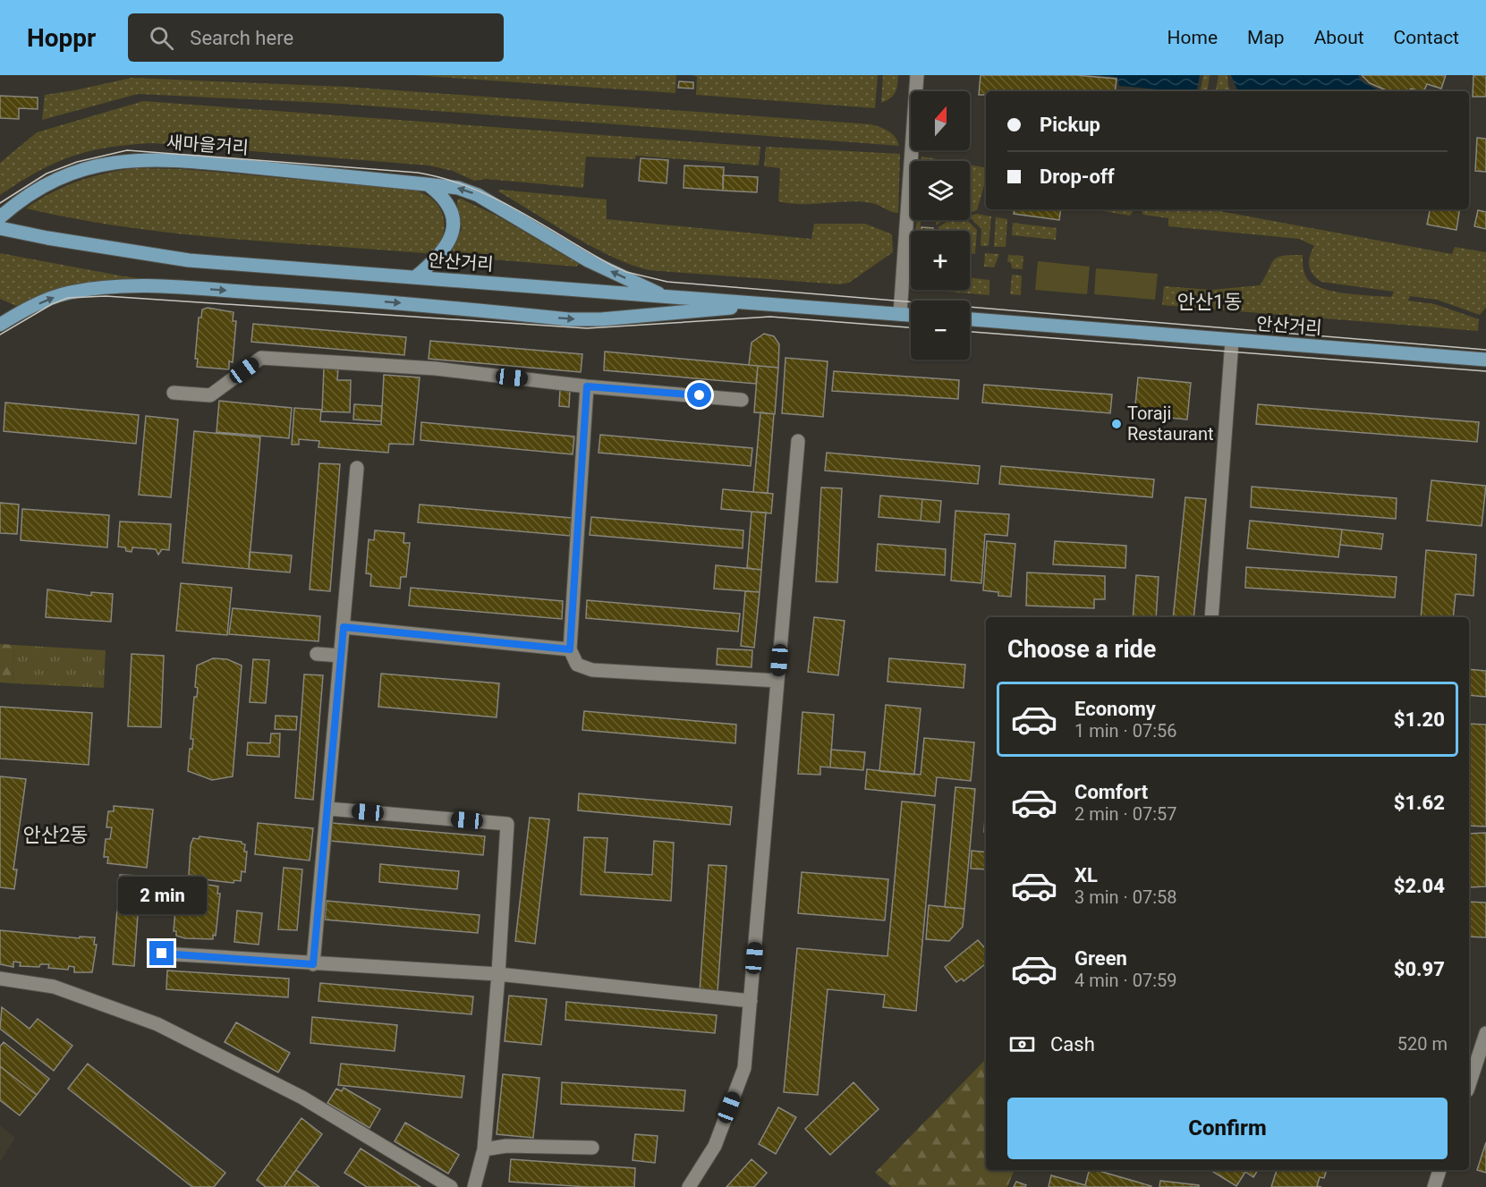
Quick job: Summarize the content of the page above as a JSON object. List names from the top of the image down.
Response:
{
  "streets": {
    "main road": ["새마을거리", "안산거리"]
  },
  "crossings": [
    ["새마을거리", "안산거리"]
  ],
  "one_way": ["새마을거리"],
  "districts": ["안산1동", "안산2동"],
  "places": ["Toraji Restaurant"],
  "north": "top",
  "page": {
    "header": "Hoppr",
    "search": "Search here",
    "nav": [
      "Home",
      "Map",
      "About",
      "Contact"
    ],
    "map_buttons": ["+", "−"],
    "banner": ["Pickup", "Drop-off"],
    "heading": "Choose a ride",
    "list": [
      {
        "name": "Economy",
        "note": "1 min · 07:56",
        "value": "$1.20"
      },
      {
        "name": "Comfort",
        "note": "2 min · 07:57",
        "value": "$1.62"
      },
      {
        "name": "XL",
        "note": "3 min · 07:58",
        "value": "$2.04"
      },
      {
        "name": "Green",
        "note": "4 min · 07:59",
        "value": "$0.97"
      }
    ],
    "bubble": "2 min",
    "pay": ["Cash", "520 m"],
    "buttons": "Confirm"
  }
}
